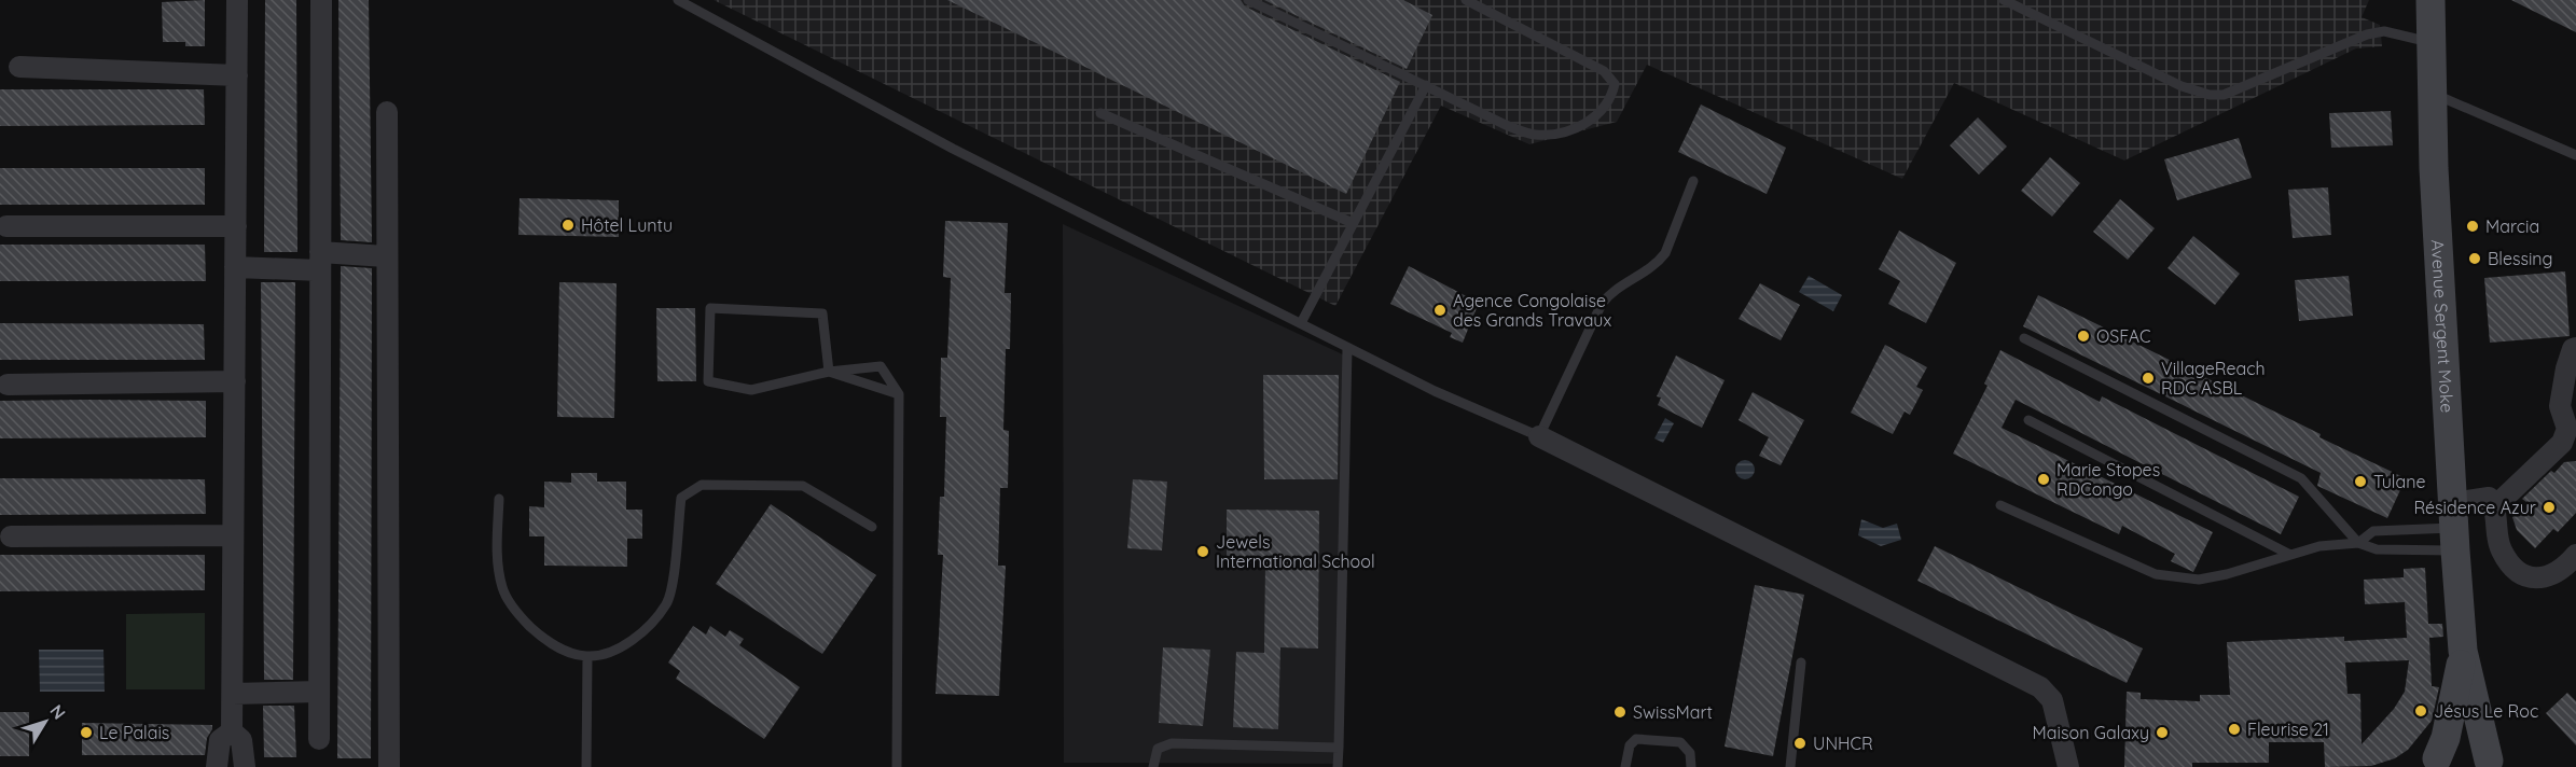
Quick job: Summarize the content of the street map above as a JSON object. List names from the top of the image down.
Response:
{
  "streets": {
    "main road": ["Avenue Sergent Moke"]
  },
  "places": [
    "Hôtel Luntu",
    "Marcia",
    "Blessing",
    "Agence Congolaise des Grands Travaux",
    "OSFAC",
    "VillageReach RDC ASBL",
    "Marie Stopes RDCongo",
    "Tulane",
    "Résidence Azur",
    "Jewels International School",
    "Jésus Le Roc",
    "SwissMart",
    "Fleurise 21",
    "Le Palais",
    "Maison Galaxy",
    "UNHCR"
  ],
  "north": "top right"
}
